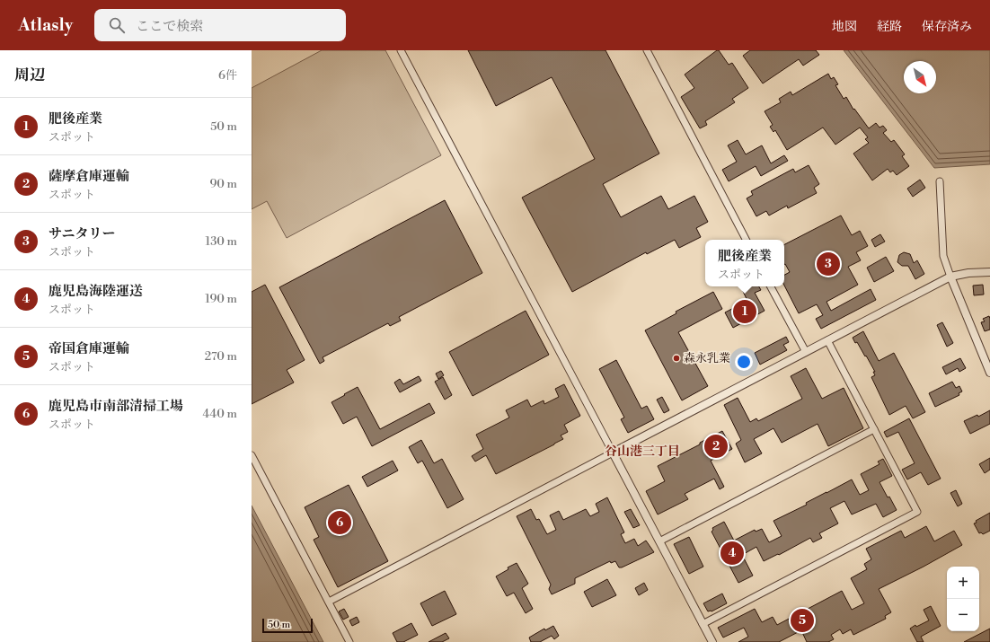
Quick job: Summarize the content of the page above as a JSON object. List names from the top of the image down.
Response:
{
  "districts": ["谷山港三丁目"],
  "places": ["森永乳業"],
  "scale_bar": "50 m",
  "north": "bottom right",
  "page": {
    "header": "Atlasly",
    "search": "ここで検索",
    "nav": ["地図", "経路", "保存済み"],
    "heading": ["周辺", "6件"],
    "list": [
      {
        "mark": "1",
        "name": "肥後産業",
        "note": "スポット",
        "value": "50 m"
      },
      {
        "mark": "2",
        "name": "薩摩倉庫運輸",
        "note": "スポット",
        "value": "90 m"
      },
      {
        "mark": "3",
        "name": "サニタリー",
        "note": "スポット",
        "value": "130 m"
      },
      {
        "mark": "4",
        "name": "鹿児島海陸運送",
        "note": "スポット",
        "value": "190 m"
      },
      {
        "mark": "5",
        "name": "帝国倉庫運輸",
        "note": "スポット",
        "value": "270 m"
      },
      {
        "mark": "6",
        "name": "鹿児島市南部清掃工場",
        "note": "スポット",
        "value": "440 m"
      }
    ],
    "popup": ["肥後産業", "スポット"],
    "pins": [
      "3",
      "1",
      "2",
      "6",
      "4",
      "5"
    ],
    "map_buttons": ["+", "−"],
    "scale": "50 m"
  }
}
